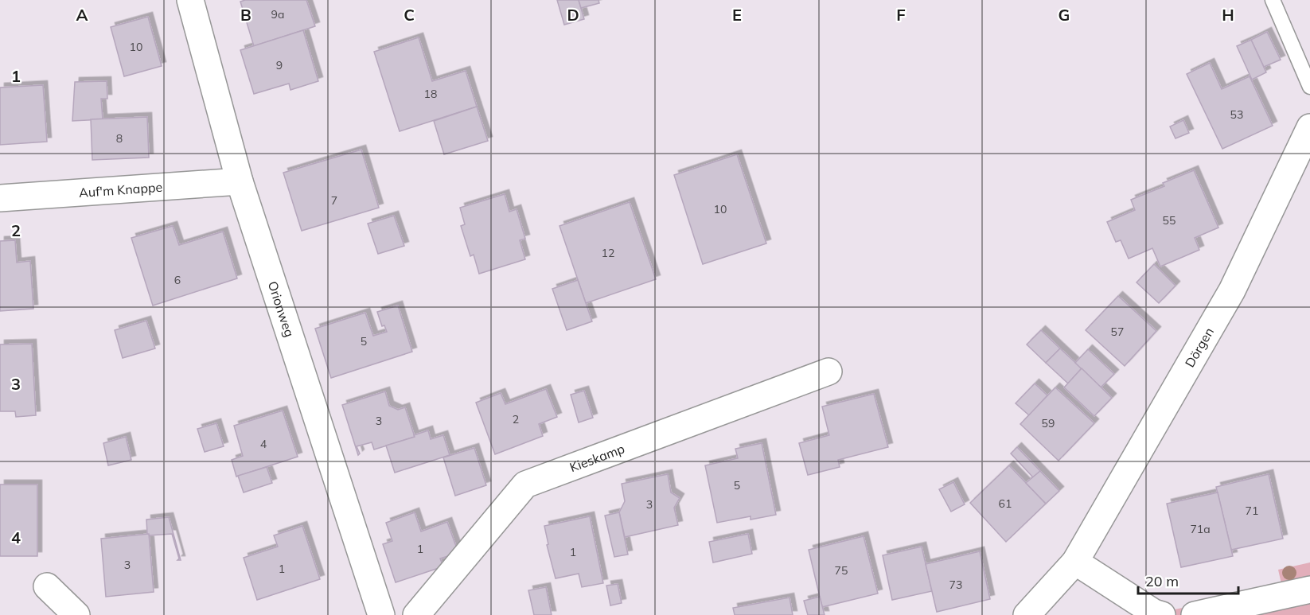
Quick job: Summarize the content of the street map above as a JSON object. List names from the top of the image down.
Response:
{
  "streets": {
    "street": [
      "Auf'm Knappe",
      "Orionweg",
      "Dörgen",
      "Kieskamp"
    ]
  },
  "crossings": [
    ["Auf'm Knappe", "Orionweg"]
  ],
  "house_numbers": [
    "9a",
    "10",
    "9",
    "18",
    "53",
    "8",
    "7",
    "10",
    "55",
    "12",
    "6",
    "57",
    "5",
    "2",
    "3",
    "59",
    "4",
    "5",
    "61",
    "3",
    "71",
    "71a",
    "1",
    "1",
    "3",
    "1",
    "75",
    "73"
  ],
  "scale_bar": "20 m",
  "grid": {
    "columns": [
      "A",
      "B",
      "C",
      "D",
      "E",
      "F",
      "G",
      "H"
    ],
    "rows": [
      "1",
      "2",
      "3",
      "4"
    ]
  }
}
